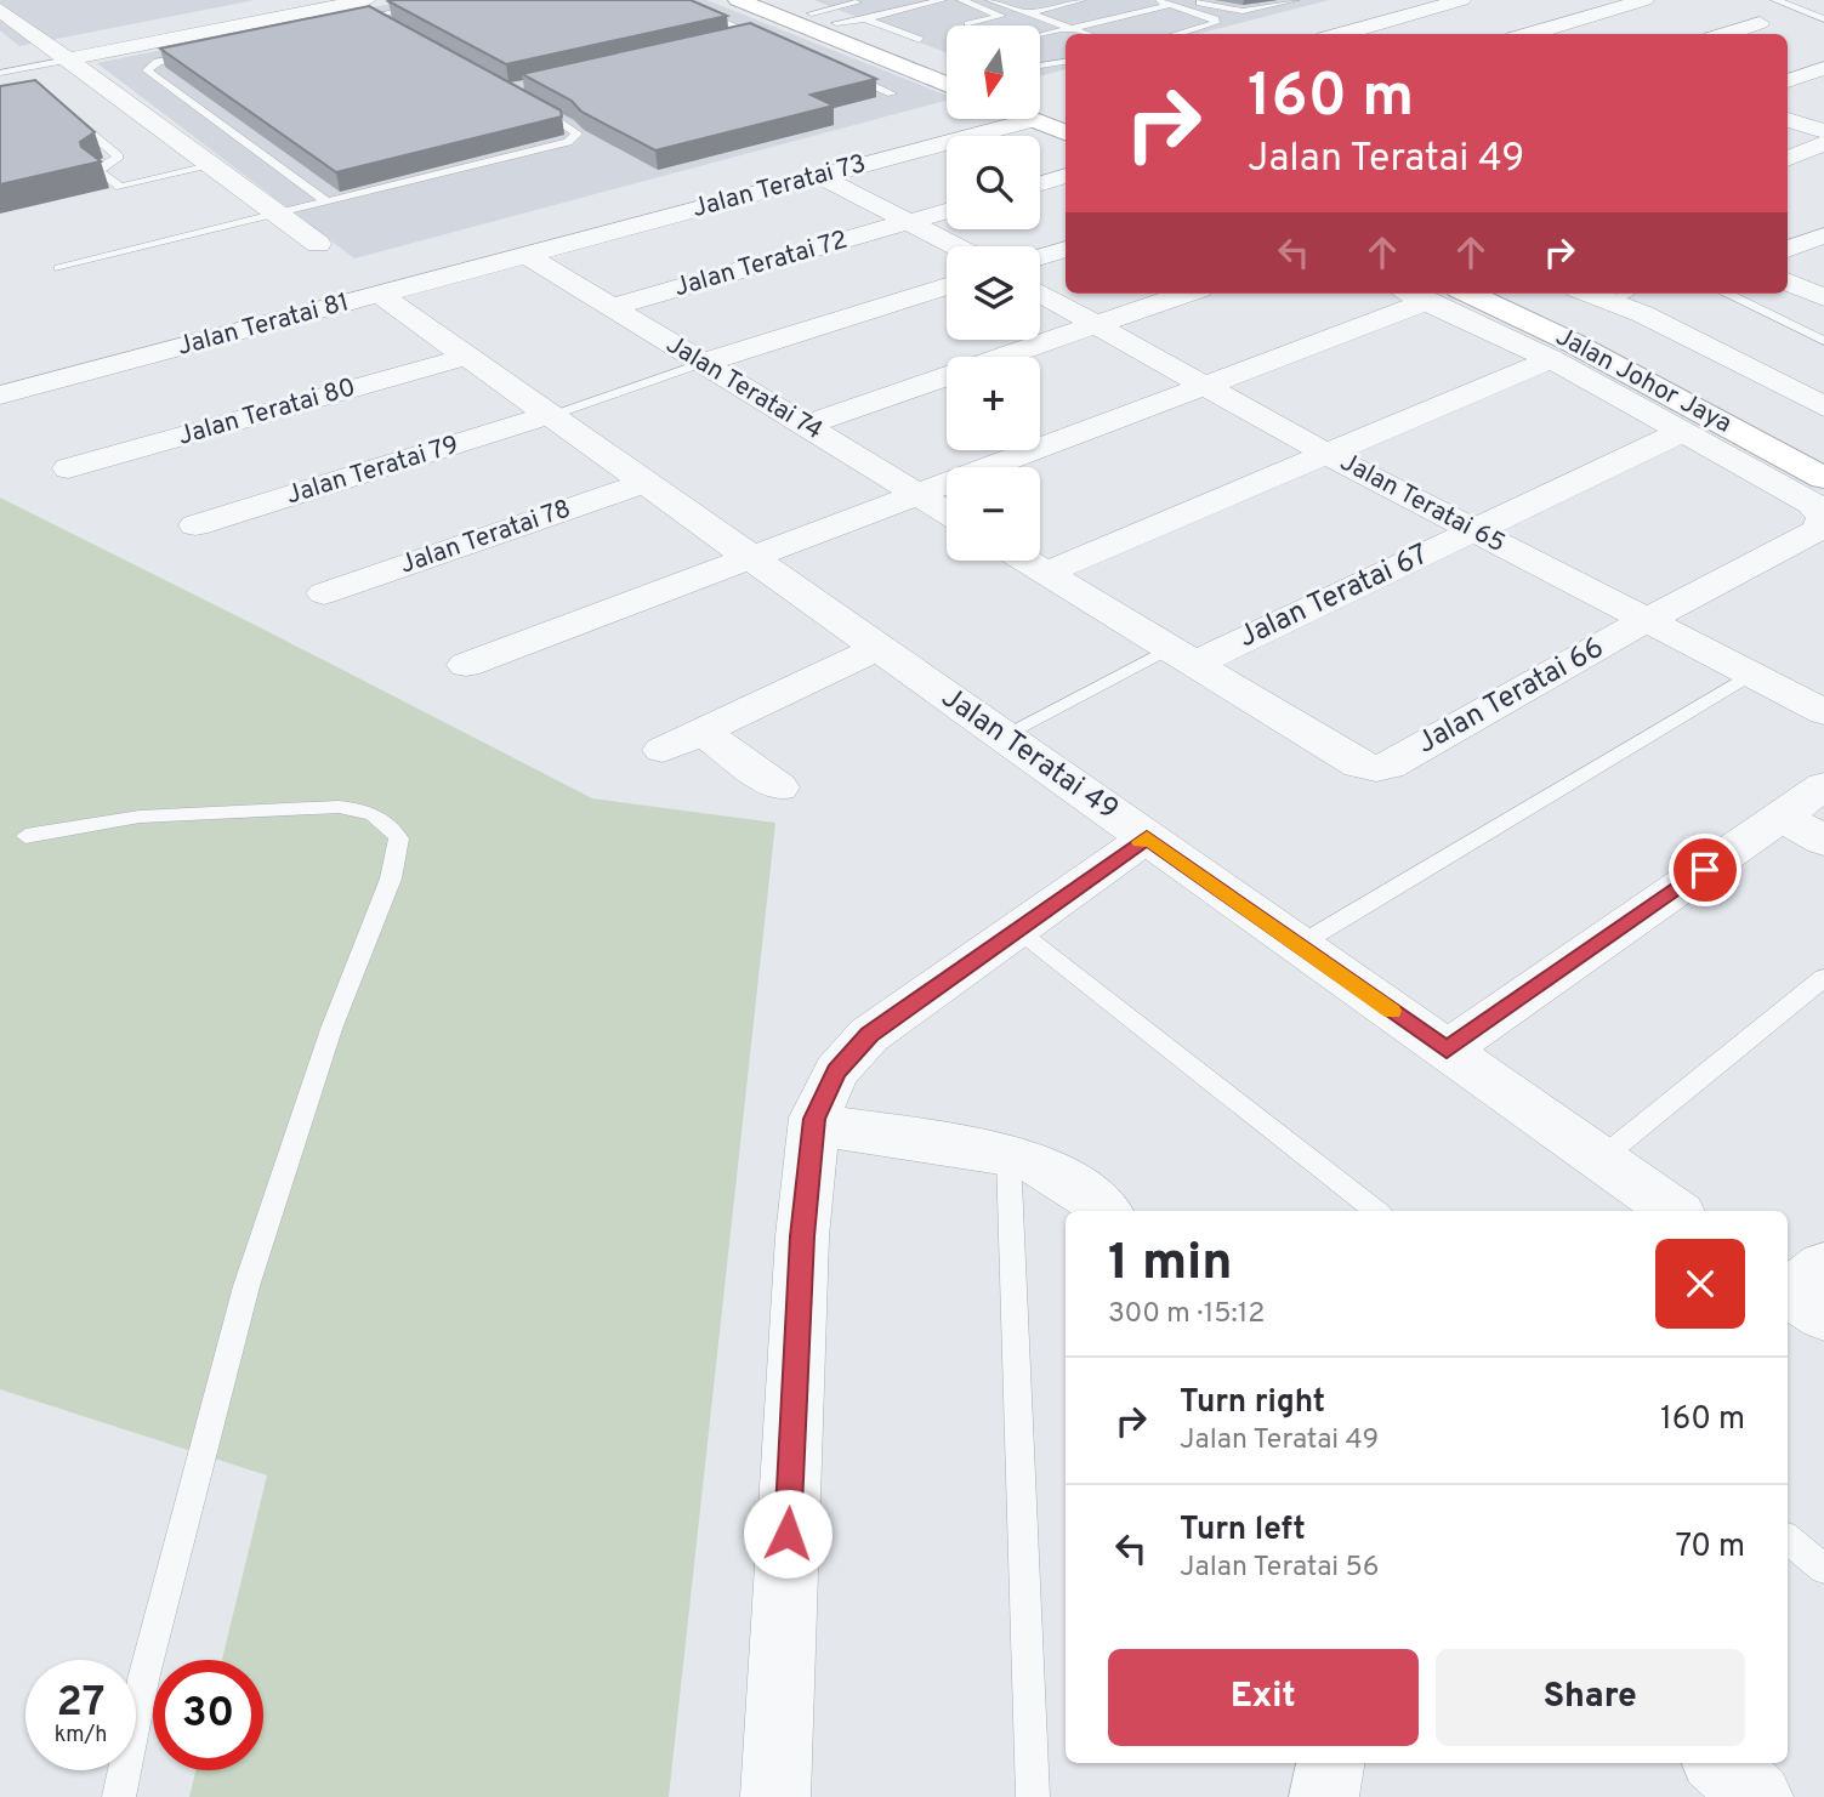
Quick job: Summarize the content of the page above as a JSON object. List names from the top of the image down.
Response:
{
  "streets": {
    "main road": ["Jalan Johor Jaya"],
    "street": [
      "Jalan Teratai 73",
      "Jalan Teratai 72",
      "Jalan Teratai 81",
      "Jalan Teratai 74",
      "Jalan Teratai 80",
      "Jalan Teratai 79",
      "Jalan Teratai 65",
      "Jalan Teratai 78",
      "Jalan Teratai 67",
      "Jalan Teratai 66",
      "Jalan Teratai 49"
    ]
  },
  "crossings": [
    ["Jalan Teratai 73", "Jalan Teratai 81"],
    ["Jalan Teratai 73", "Jalan Teratai 74"],
    ["Jalan Teratai 72", "Jalan Teratai 74"],
    ["Jalan Teratai 81", "Jalan Teratai 74"],
    ["Jalan Teratai 81", "Jalan Teratai 49"],
    ["Jalan Teratai 80", "Jalan Teratai 49"],
    ["Jalan Teratai 79", "Jalan Teratai 49"],
    ["Jalan Teratai 65", "Jalan Teratai 67"],
    ["Jalan Teratai 65", "Jalan Teratai 66"],
    ["Jalan Teratai 78", "Jalan Teratai 49"]
  ],
  "north": "bottom",
  "page": {
    "map_buttons": ["+", "−"],
    "turn": ["160 m", "Jalan Teratai 49"],
    "heading": ["1 min", "300 m · 15:12"],
    "list": [
      {
        "name": "Turn right",
        "note": "Jalan Teratai 49",
        "value": "160 m"
      },
      {
        "name": "Turn left",
        "note": "Jalan Teratai 56",
        "value": "70 m"
      }
    ],
    "buttons": ["Exit", "Share"],
    "speed": "27 km/h",
    "limit": "30"
  }
}
